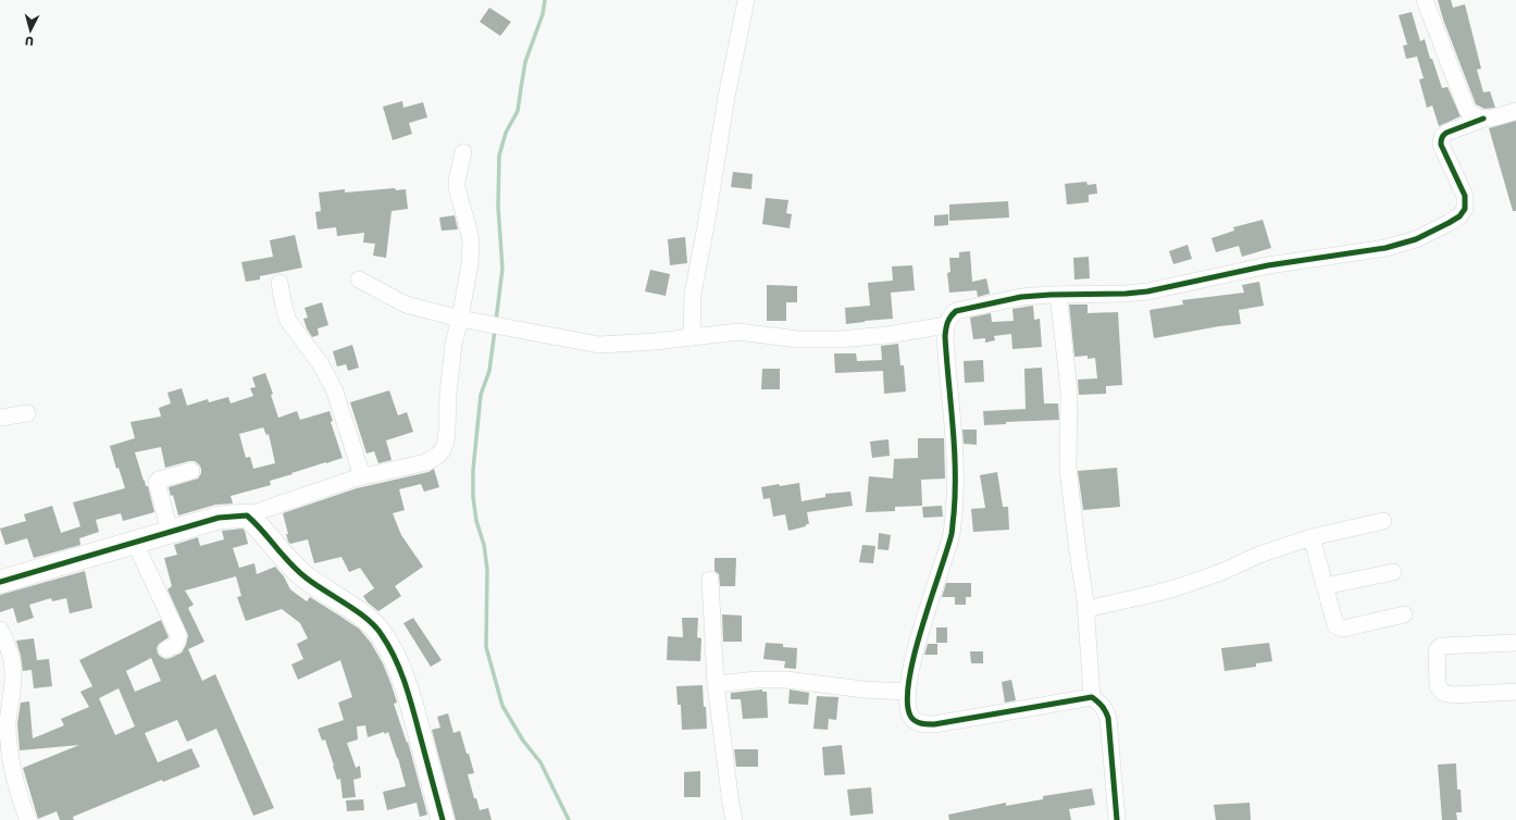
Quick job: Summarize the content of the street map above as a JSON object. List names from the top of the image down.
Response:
{
  "north": "bottom"
}
